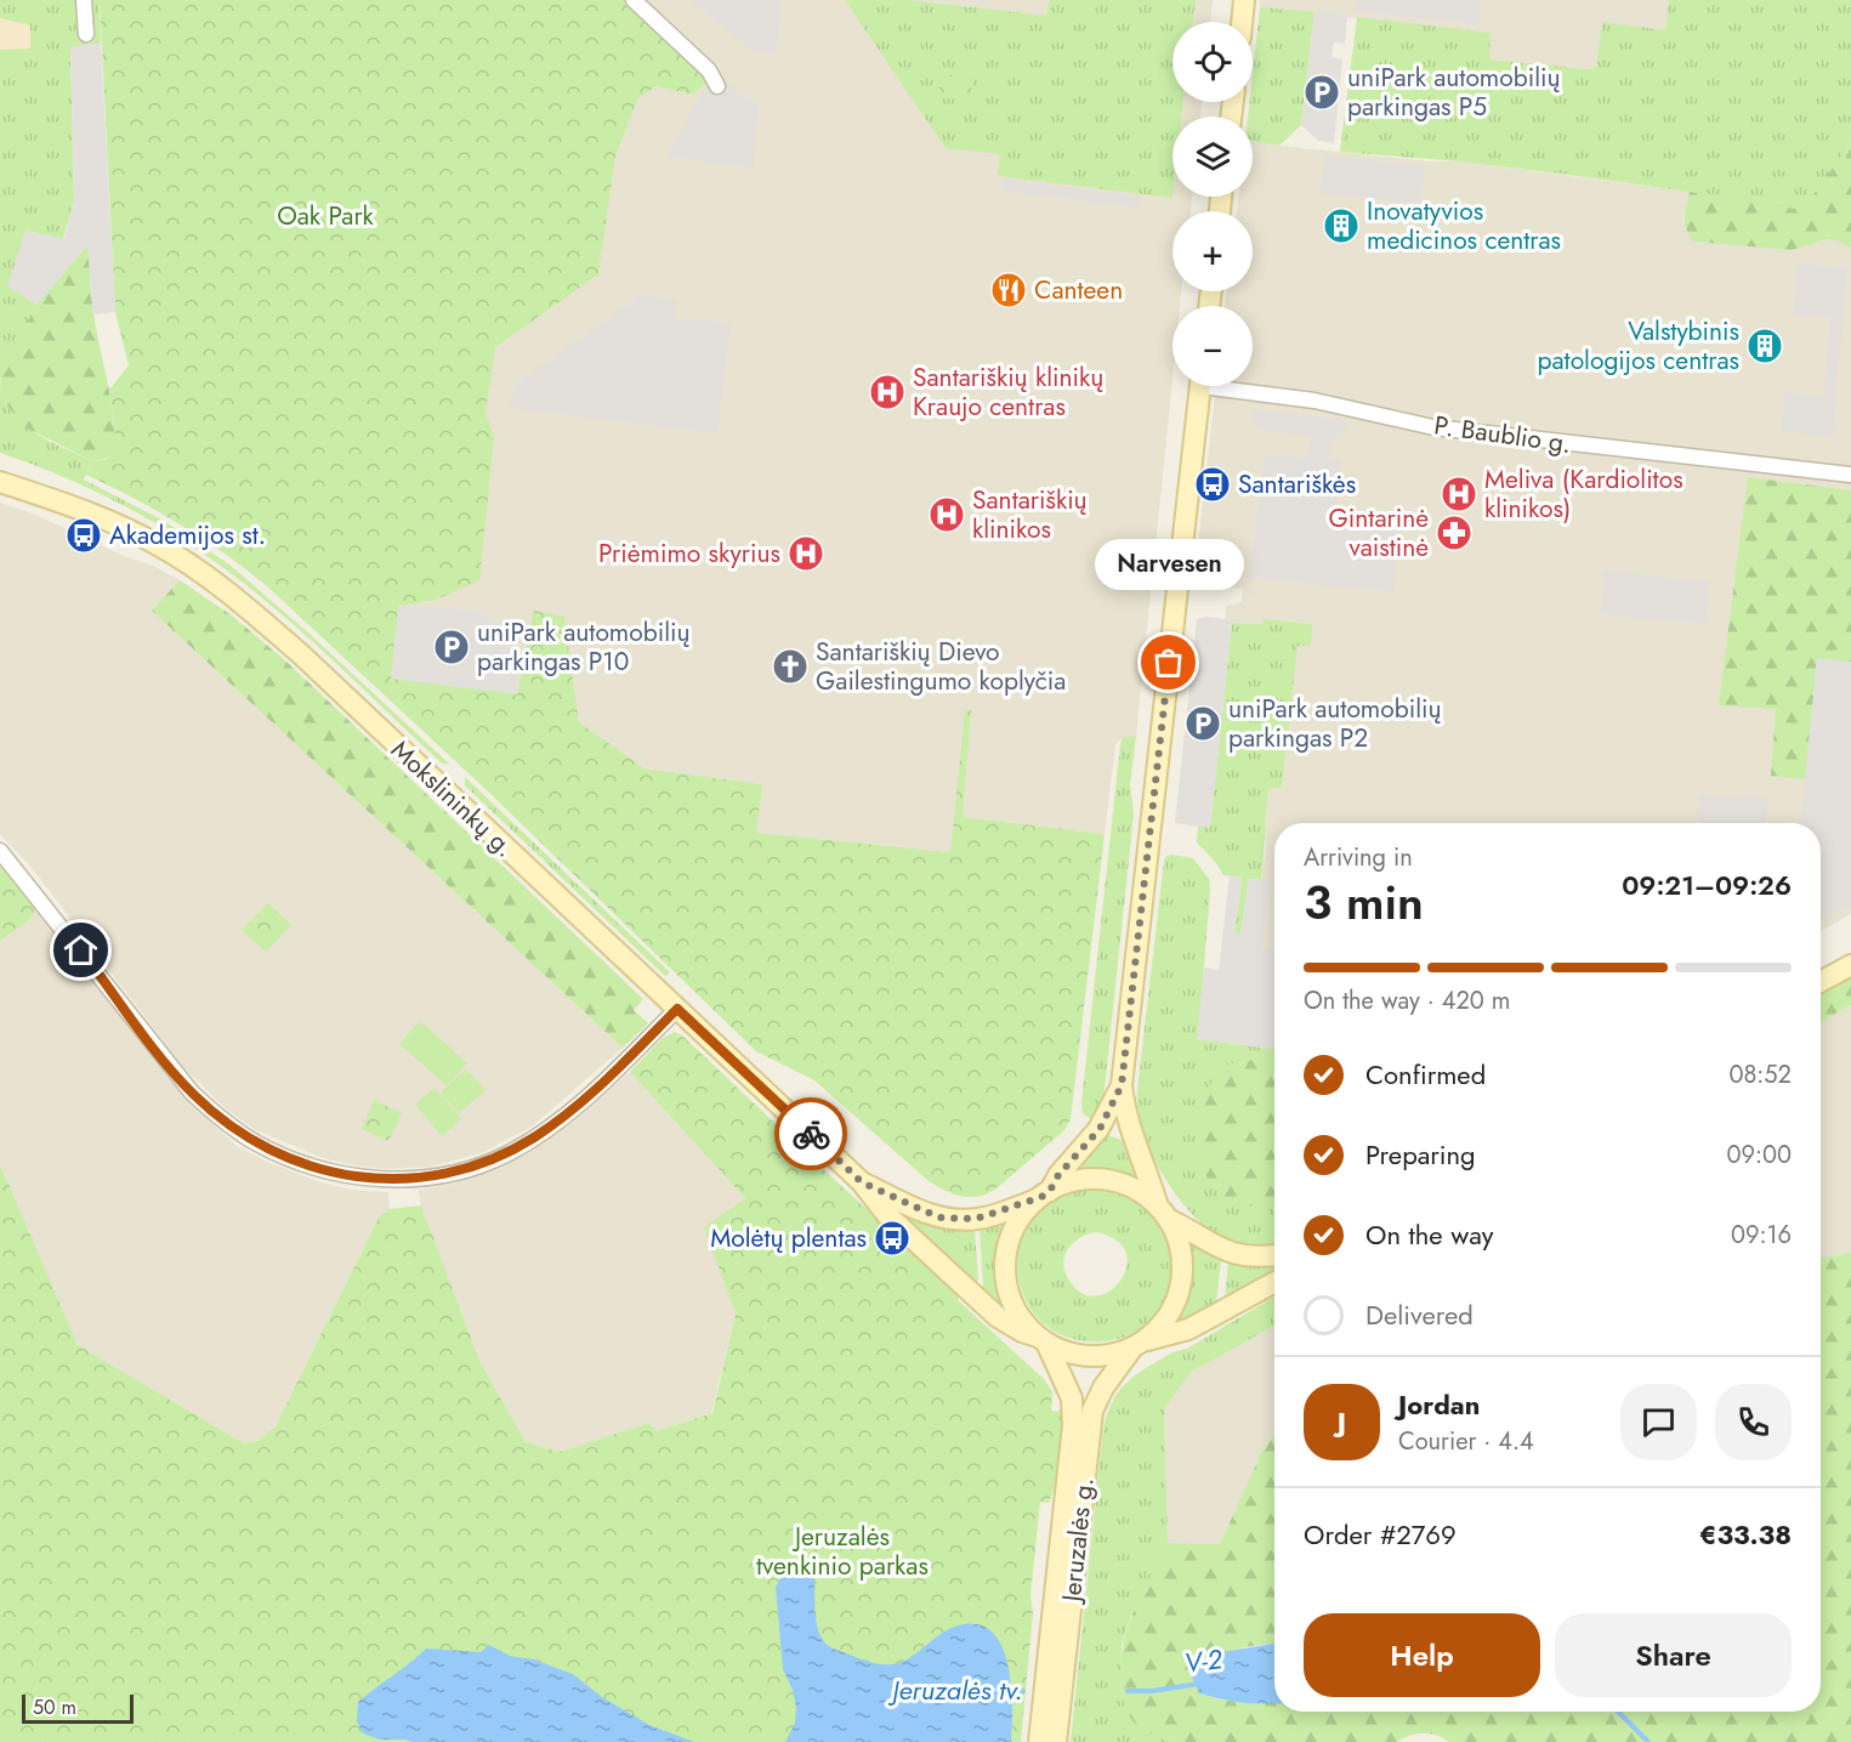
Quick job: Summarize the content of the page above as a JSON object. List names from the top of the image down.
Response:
{
  "streets": {
    "main road": ["Mokslininkų g.", "Jeruzalės g."],
    "street": ["P. Baublio g."]
  },
  "crossings": [
    ["Mokslininkų g.", "Jeruzalės g."]
  ],
  "water": ["V-2", "Jeruzalės tv."],
  "parks": ["Oak Park", "Jeruzalės tvenkinio parkas"],
  "places": {
    "parking": ["uniPark automobilių parkingas P5", "uniPark automobilių parkingas P10", "uniPark automobilių parkingas P2"],
    "building": ["Inovatyvios medicinos centras", "Valstybinis patologijos centras"],
    "restaurant": ["Canteen"],
    "hospital": [
      "Santariškių klinikų Kraujo centras",
      "Meliva (Kardiolitos klinikos)",
      "Santariškių klinikos",
      "Priėmimo skyrius"
    ],
    "bus stop": ["Santariškės", "Akademijos st.", "Molėtų plentas"],
    "pharmacy": ["Gintarinė vaistinė"],
    "other": ["Narvesen"],
    "church": ["Santariškių Dievo Gailestingumo koplyčia"]
  },
  "scale_bar": "50 m",
  "page": {
    "map_buttons": ["+", "−"],
    "bubble": "Narvesen",
    "heading": ["3 min", "Arriving in", "09:21–09:26"],
    "panel": [
      "Jordan",
      "Courier · 4.4",
      "Order #2769",
      "€33.38"
    ],
    "bar": "On the way · 420 m",
    "list": [
      ["Confirmed", "08:52"],
      ["Preparing", "09:00"],
      ["On the way", "09:16"],
      "Delivered"
    ],
    "round": "J",
    "buttons": ["Help", "Share"],
    "scale": "50 m"
  }
}
